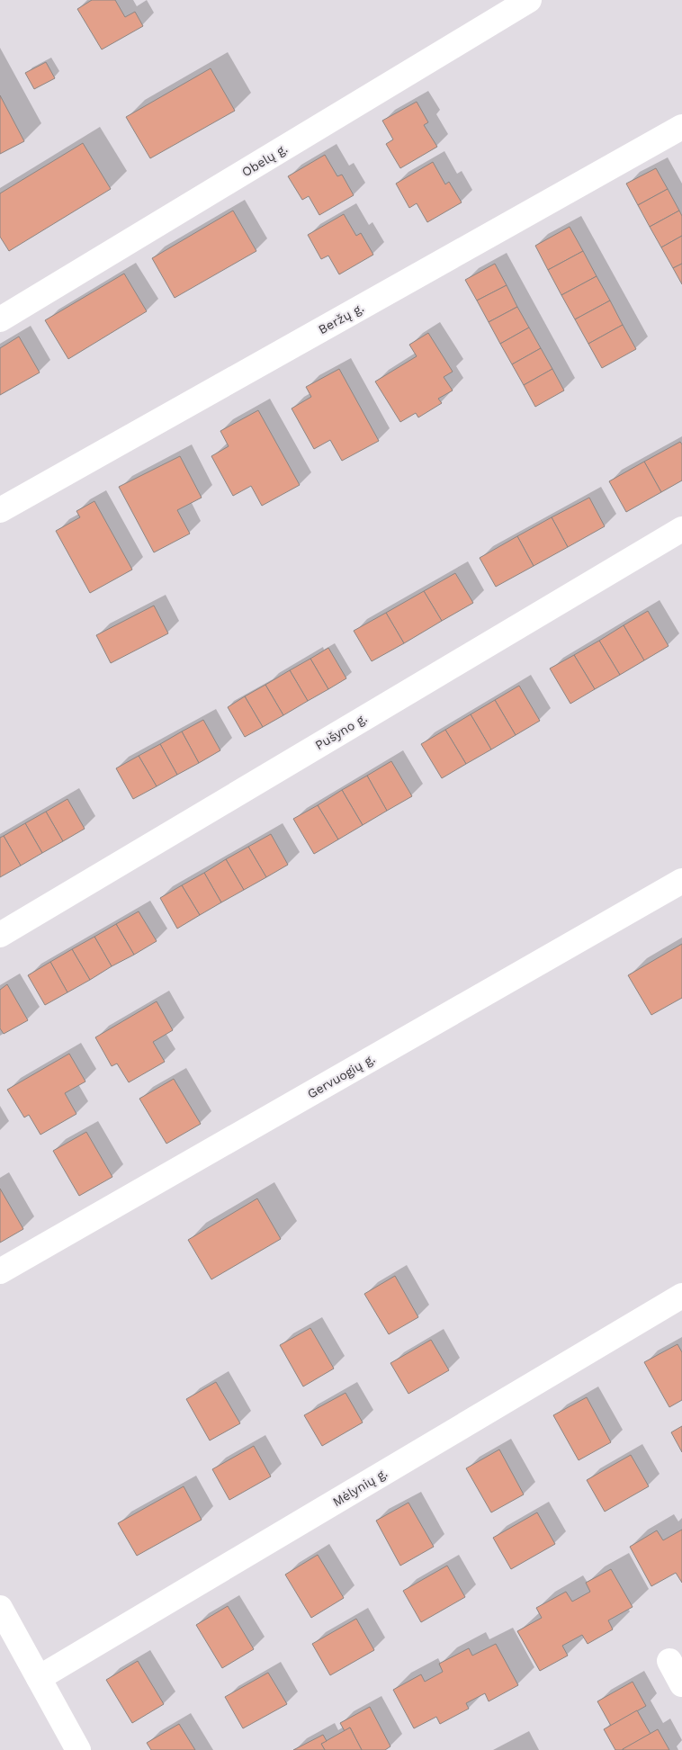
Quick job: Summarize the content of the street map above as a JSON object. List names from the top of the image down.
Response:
{
  "streets": {
    "street": [
      "Obelų g.",
      "Beržų g.",
      "Pušyno g.",
      "Gervuogių g.",
      "Mėlynių g."
    ]
  }
}
